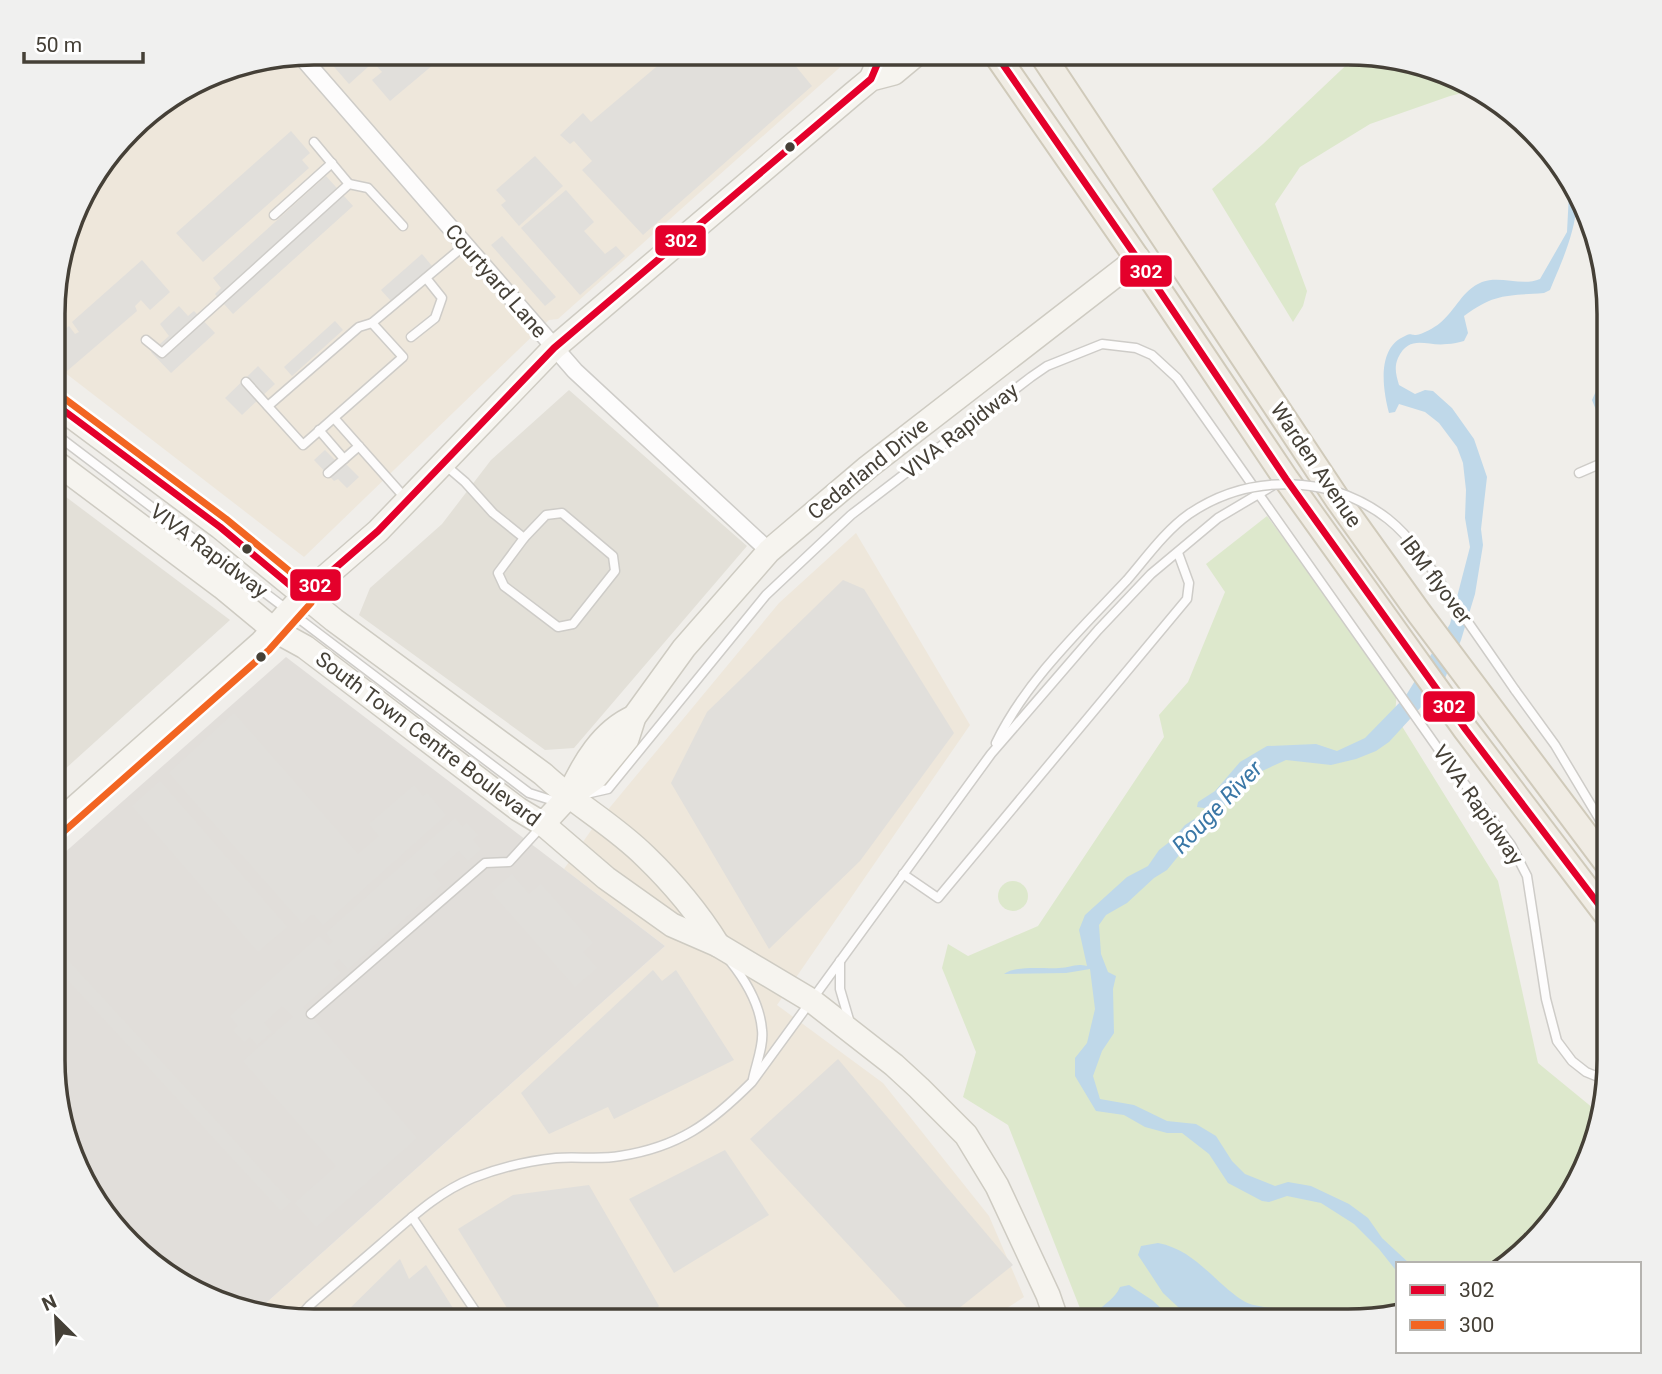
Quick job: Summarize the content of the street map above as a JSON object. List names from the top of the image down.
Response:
{
  "streets": {
    "main road": ["Warden Avenue"],
    "street": ["Courtyard Lane", "Cedarland Drive", "South Town Centre Boulevard"],
    "lane": ["VIVA Rapidway", "IBM flyover"]
  },
  "crossings": [
    ["Courtyard Lane", "Cedarland Drive"],
    ["VIVA Rapidway", "Cedarland Drive"],
    ["VIVA Rapidway", "South Town Centre Boulevard"],
    ["Warden Avenue", "Cedarland Drive"],
    ["Cedarland Drive", "South Town Centre Boulevard"]
  ],
  "water": ["Rouge River"],
  "lines": ["transit line 302", "transit line 300"],
  "legend": ["302", "300"],
  "scale_bar": "50 m",
  "north": "top left"
}
